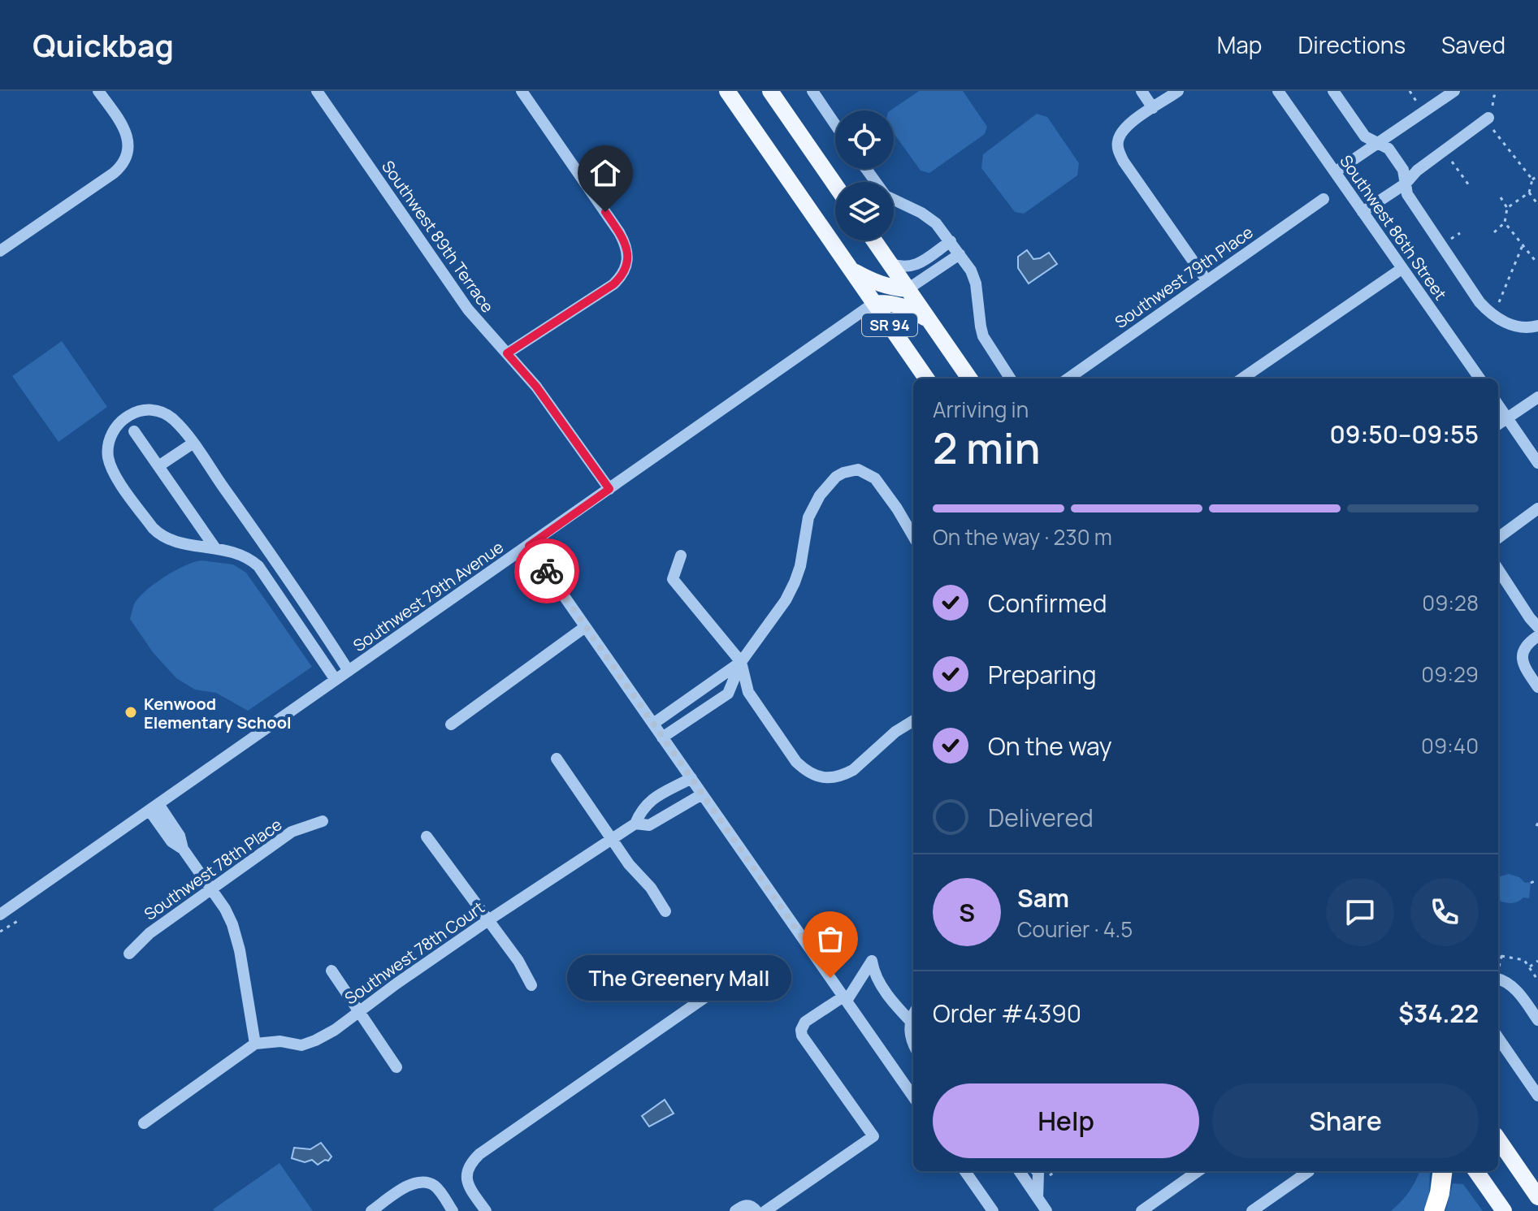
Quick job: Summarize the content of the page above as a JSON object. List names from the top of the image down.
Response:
{
  "streets": {
    "main road": ["SR 94"],
    "street": [
      "Southwest 86th Street",
      "Southwest 89th Terrace",
      "Southwest 79th Place",
      "Southwest 79th Avenue",
      "Southwest 78th Place",
      "Southwest 78th Court"
    ]
  },
  "crossings": [
    ["Southwest 89th Terrace", "Southwest 79th Avenue"],
    ["SR 94", "Southwest 79th Avenue"]
  ],
  "places": ["Kenwood Elementary School", "The Greenery Mall"],
  "page": {
    "header": "Quickbag",
    "nav": ["Map", "Directions", "Saved"],
    "heading": ["2 min", "Arriving in", "09:50–09:55"],
    "panel": [
      "Sam",
      "Courier · 4.5",
      "Order #4390",
      "$34.22"
    ],
    "bar": "On the way · 230 m",
    "list": [
      ["Confirmed", "09:28"],
      ["Preparing", "09:29"],
      ["On the way", "09:40"],
      "Delivered"
    ],
    "round": "S",
    "bubble": "The Greenery Mall",
    "buttons": ["Help", "Share"]
  }
}
